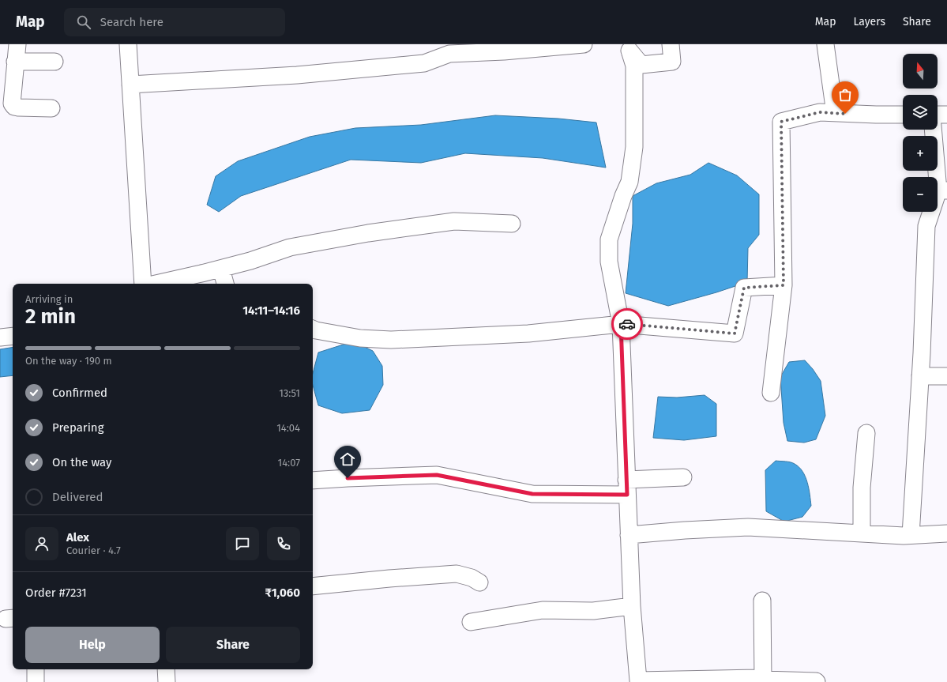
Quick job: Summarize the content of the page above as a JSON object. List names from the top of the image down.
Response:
{
  "north": "top",
  "page": {
    "header": "Map",
    "search": "Search here",
    "nav": ["Map", "Layers", "Share"],
    "map_buttons": ["+", "−"],
    "heading": ["2 min", "Arriving in", "14:11–14:16"],
    "panel": [
      "Alex",
      "Courier · 4.7",
      "Order #7231",
      "₹1,060"
    ],
    "bar": "On the way · 190 m",
    "list": [
      ["Confirmed", "13:51"],
      ["Preparing", "14:04"],
      ["On the way", "14:07"],
      "Delivered"
    ],
    "buttons": ["Help", "Share"]
  }
}
